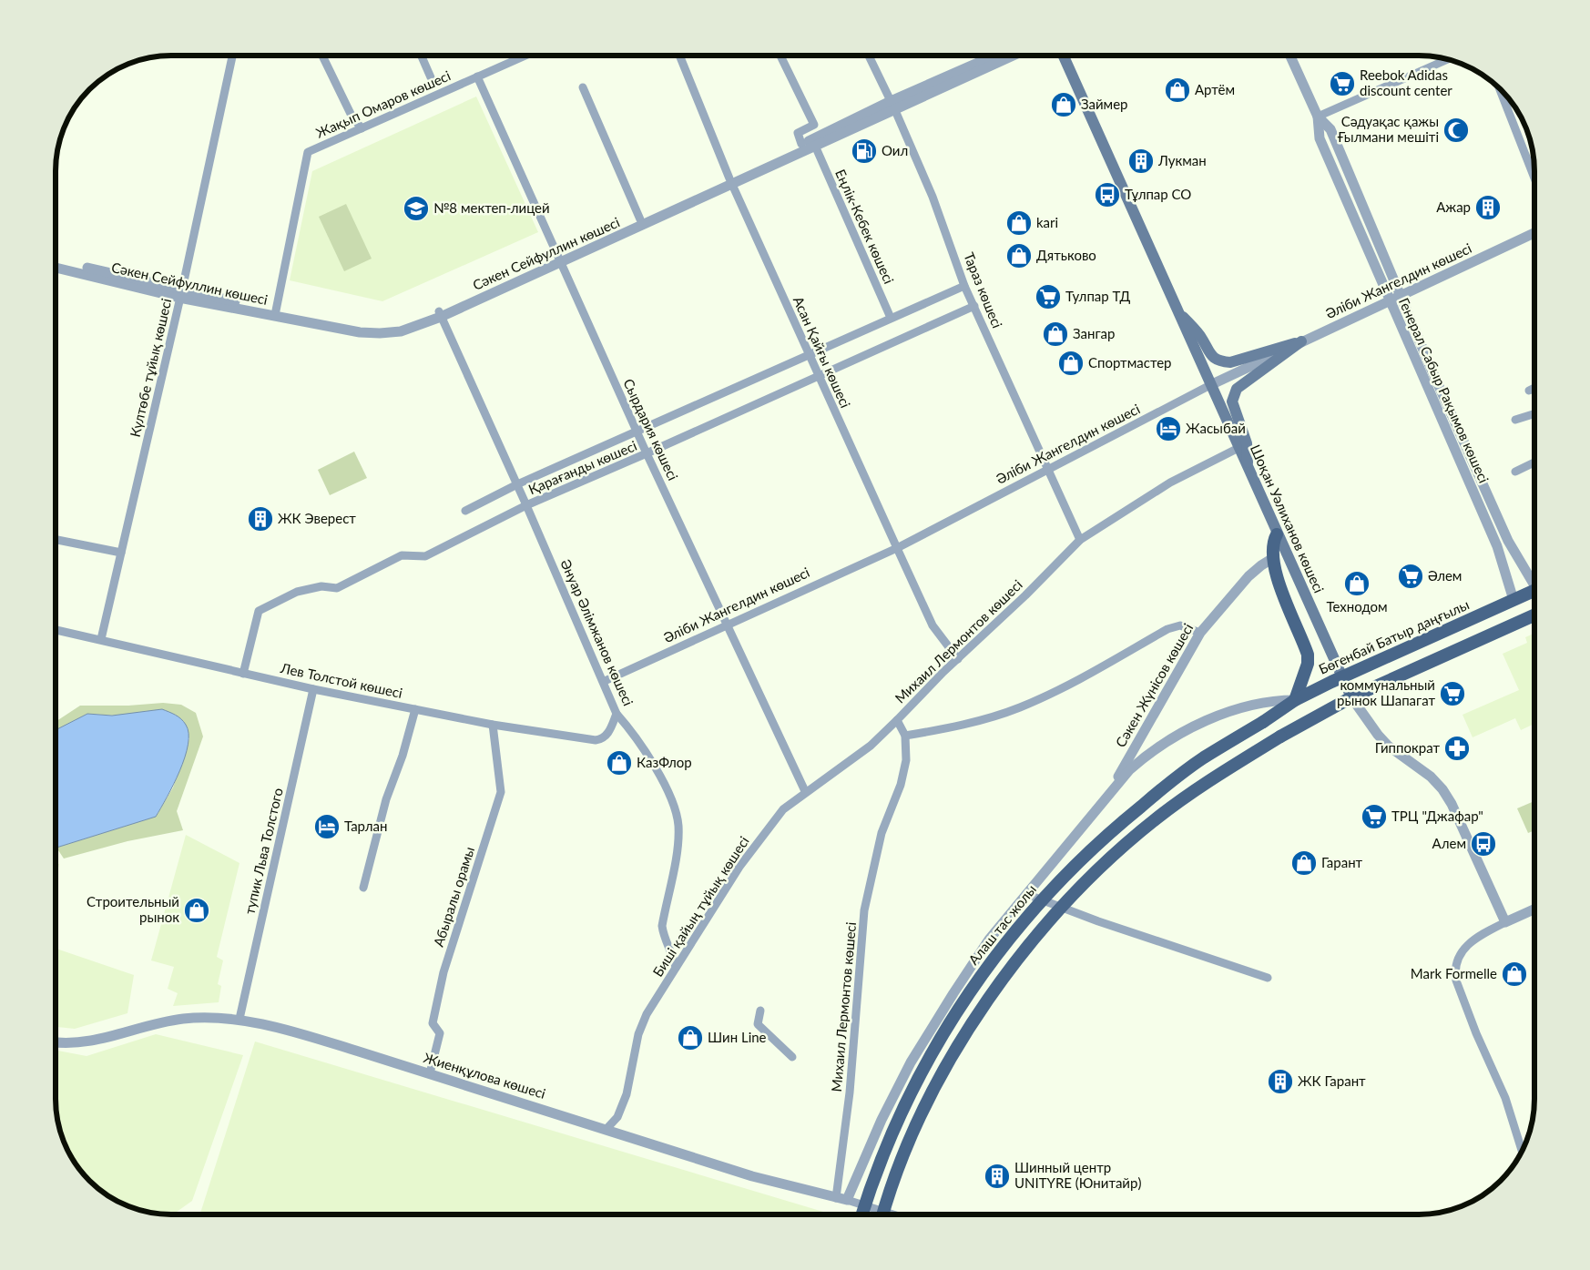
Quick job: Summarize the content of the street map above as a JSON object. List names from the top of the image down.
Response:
{
  "streets": {
    "main road": ["Шоқан Уәлиханов көшесі", "Бөгенбай Батыр даңғылы", "Алаш тас жолы"],
    "street": [
      "Жақып Омаров көшесі",
      "Еңлік-Кебек көшесі",
      "Сәкен Сейфуллин көшесі",
      "Әліби Жангелдин көшесі",
      "Тараз көшесі",
      "Асан Қайғы көшесі",
      "Күлтөбе тұйық көшесі",
      "Генерал Сабыр Рақымов көшесі",
      "Сырдария көшесі",
      "Қарағанды көшесі",
      "Әнуар Әлімжанов көшесі",
      "Михаил Лермонтов көшесі",
      "Лев Толстой көшесі",
      "Сәкен Жүнісов көшесі",
      "тупик Льва Толстого",
      "Абыралы орамы",
      "Биші қайың тұйық көшесі",
      "Жиенқұлова көшесі"
    ]
  },
  "crossings": [
    ["Жақып Омаров көшесі", "Сәкен Сейфуллин көшесі"],
    ["Жақып Омаров көшесі", "Сырдария көшесі"],
    ["Еңлік-Кебек көшесі", "Сәкен Сейфуллин көшесі"],
    ["Еңлік-Кебек көшесі", "Қарағанды көшесі"],
    ["Сәкен Сейфуллин көшесі", "Тараз көшесі"],
    ["Сәкен Сейфуллин көшесі", "Асан Қайғы көшесі"],
    ["Сәкен Сейфуллин көшесі", "Күлтөбе тұйық көшесі"],
    ["Сәкен Сейфуллин көшесі", "Сырдария көшесі"],
    ["Сәкен Сейфуллин көшесі", "Әнуар Әлімжанов көшесі"],
    ["Әліби Жангелдин көшесі", "Тараз көшесі"],
    ["Әліби Жангелдин көшесі", "Асан Қайғы көшесі"],
    ["Әліби Жангелдин көшесі", "Генерал Сабыр Рақымов көшесі"],
    ["Әліби Жангелдин көшесі", "Сырдария көшесі"],
    ["Әліби Жангелдин көшесі", "Шоқан Уәлиханов көшесі"],
    ["Әліби Жангелдин көшесі", "Әнуар Әлімжанов көшесі"],
    ["Тараз көшесі", "Қарағанды көшесі"],
    ["Тараз көшесі", "Михаил Лермонтов көшесі"],
    ["Асан Қайғы көшесі", "Қарағанды көшесі"],
    ["Асан Қайғы көшесі", "Михаил Лермонтов көшесі"],
    ["Күлтөбе тұйық көшесі", "Лев Толстой көшесі"],
    ["Генерал Сабыр Рақымов көшесі", "Бөгенбай Батыр даңғылы"],
    ["Сырдария көшесі", "Қарағанды көшесі"],
    ["Сырдария көшесі", "Биші қайың тұйық көшесі"],
    ["Қарағанды көшесі", "Әнуар Әлімжанов көшесі"],
    ["Қарағанды көшесі", "Лев Толстой көшесі"],
    ["Шоқан Уәлиханов көшесі", "Бөгенбай Батыр даңғылы"],
    ["Шоқан Уәлиханов көшесі", "Михаил Лермонтов көшесі"],
    ["Әнуар Әлімжанов көшесі", "Лев Толстой көшесі"],
    ["Әнуар Әлімжанов көшесі", "Биші қайың тұйық көшесі"],
    ["Бөгенбай Батыр даңғылы", "Алаш тас жолы"],
    ["Михаил Лермонтов көшесі", "Биші қайың тұйық көшесі"],
    ["Михаил Лермонтов көшесі", "Жиенқұлова көшесі"],
    ["Лев Толстой көшесі", "тупик Льва Толстого"],
    ["Лев Толстой көшесі", "Абыралы орамы"],
    ["тупик Льва Толстого", "Жиенқұлова көшесі"],
    ["Абыралы орамы", "Жиенқұлова көшесі"],
    ["Биші қайың тұйық көшесі", "Жиенқұлова көшесі"]
  ],
  "places": {
    "supermarket": [
      "Reebok Adidas discount center",
      "Тулпар ТД",
      "Әлем",
      "коммунальный рынок Шапагат",
      "ТРЦ \"Джафар\""
    ],
    "shop": [
      "Артём",
      "Займер",
      "kari",
      "Дятьково",
      "Зангар",
      "Спортмастер",
      "Технодом",
      "КазФлор",
      "Гарант",
      "Строительный рынок",
      "Mark Formelle",
      "Шин Line"
    ],
    "mosque": ["Сәдуақас қажы Ғылмани мешіті"],
    "fuel station": ["Оил"],
    "building": [
      "Лукман",
      "Ажар",
      "ЖК Эверест",
      "ЖК Гарант",
      "Шинный центр UNITYRE (Юнитайр)"
    ],
    "bus stop": ["Тұлпар СО", "Алем"],
    "school or university": ["№8 мектеп-лицей"],
    "hotel": ["Жасыбай", "Тарлан"],
    "pharmacy": ["Гиппократ"]
  }
}
